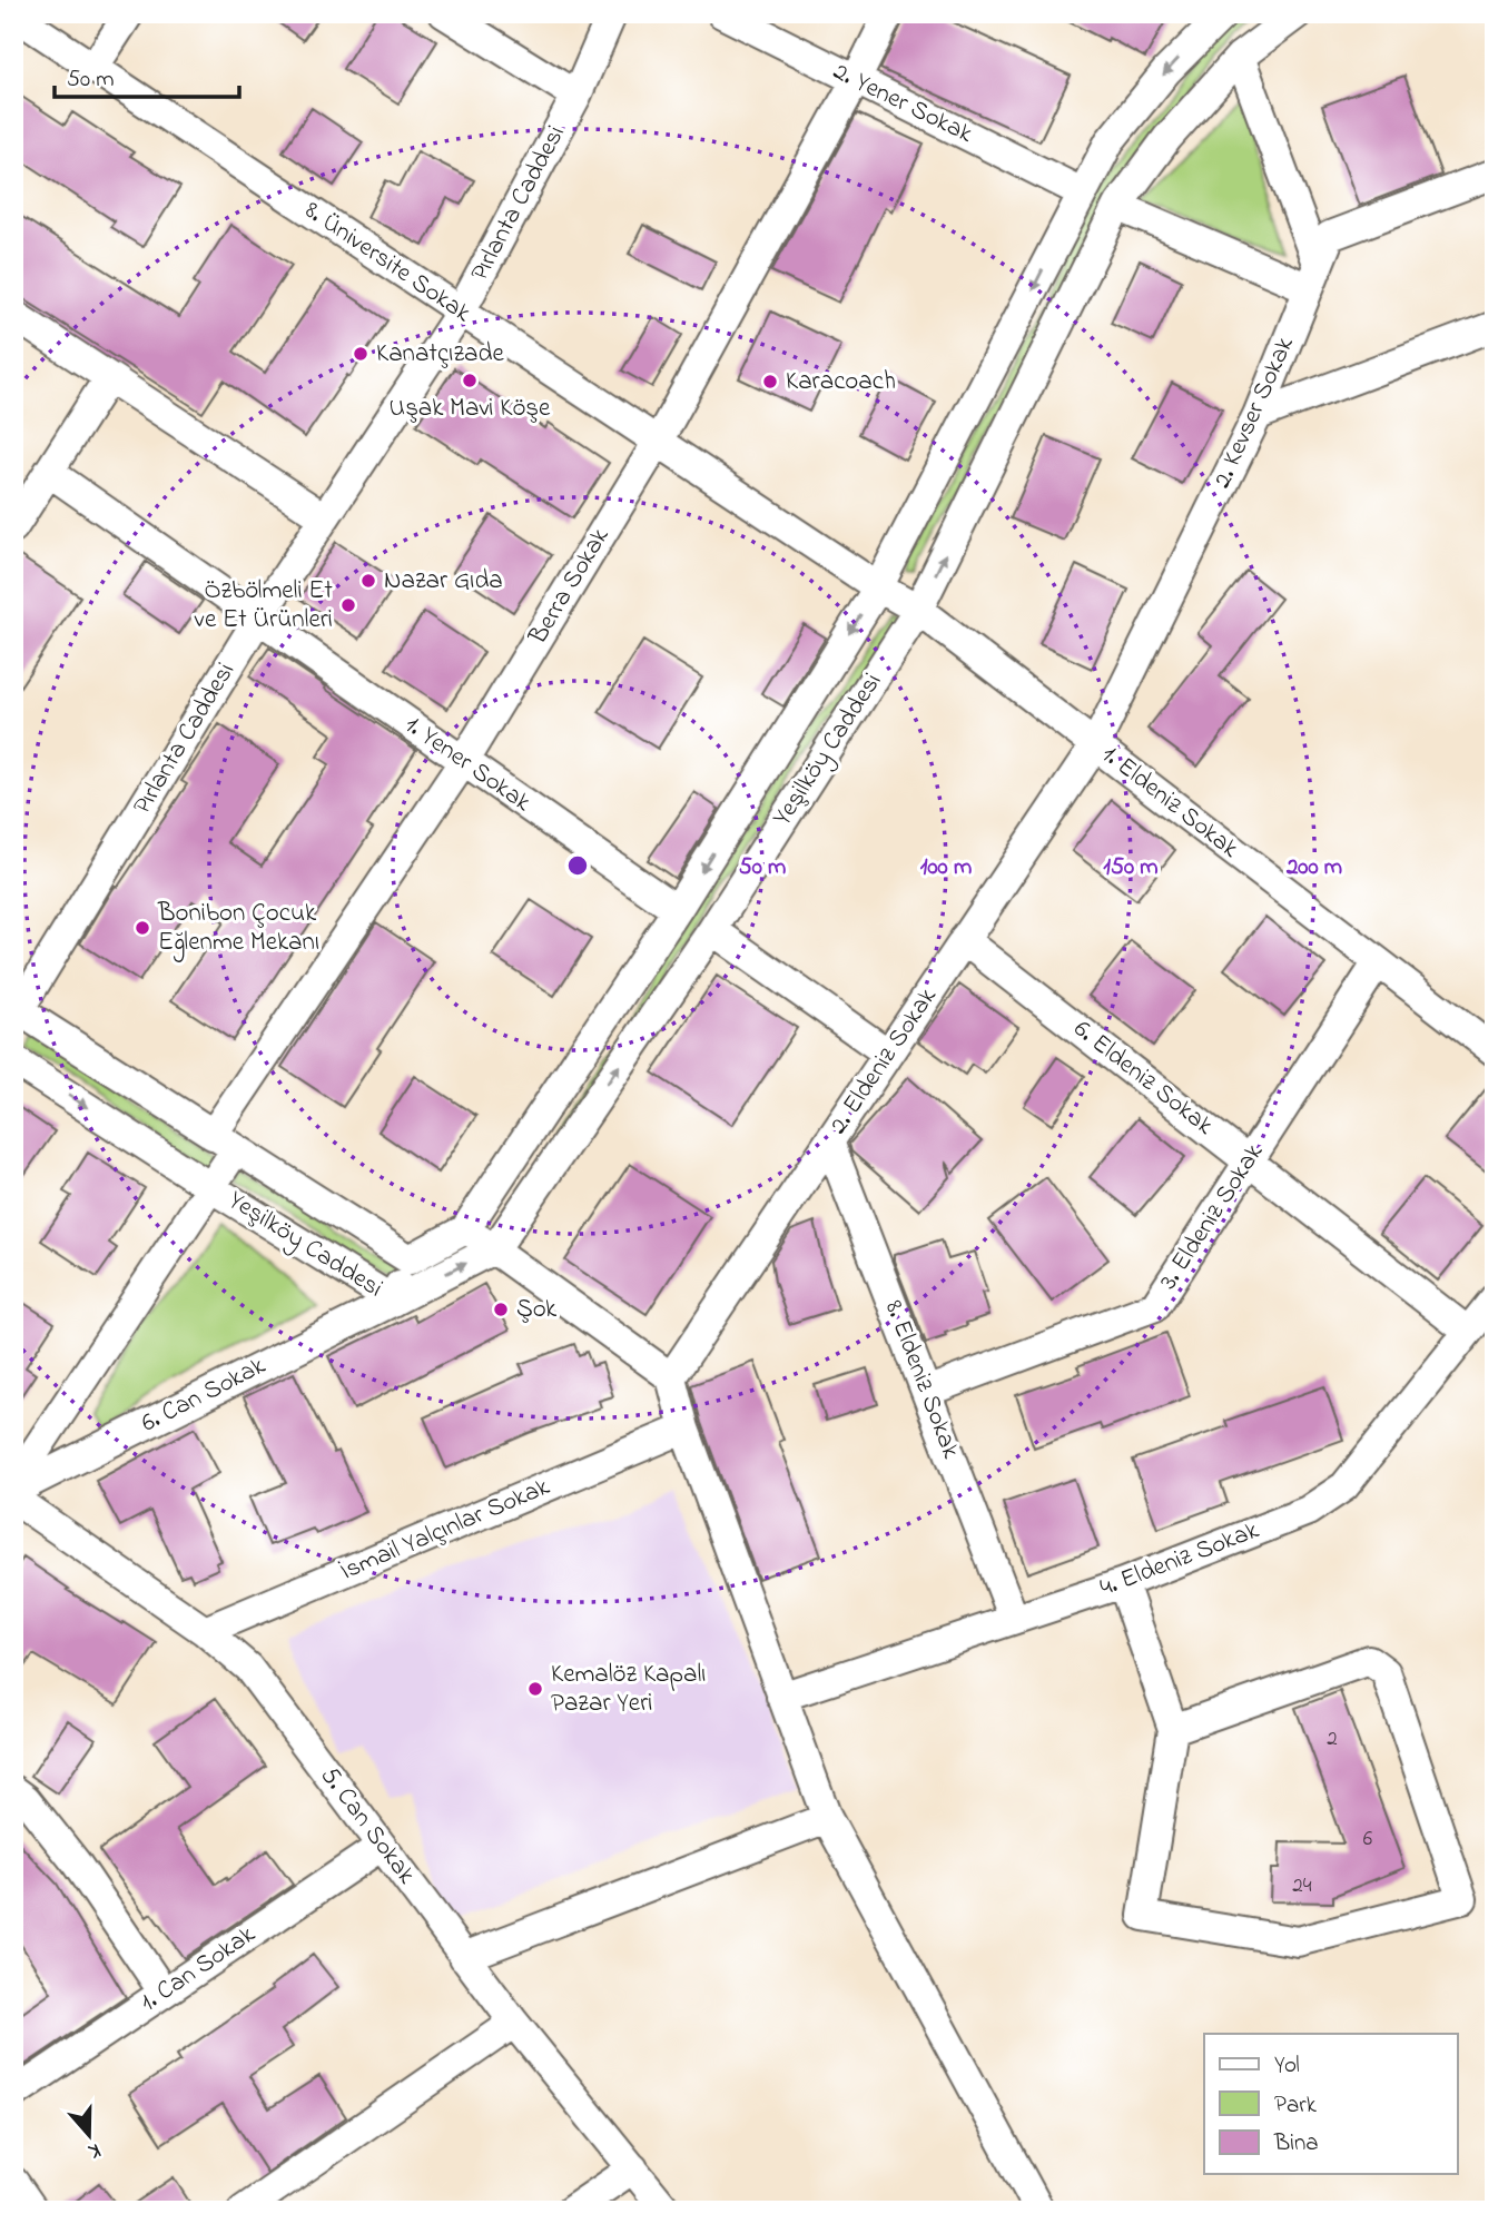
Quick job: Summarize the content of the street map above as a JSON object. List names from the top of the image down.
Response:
{
  "streets": {
    "street": [
      "2. Yener Sokak",
      "Pırlanta Caddesi",
      "8. Üniversite Sokak",
      "2. Kevser Sokak",
      "Berra Sokak",
      "Yeşilköy Caddesi",
      "1. Yener Sokak",
      "1. Eldeniz Sokak",
      "2. Eldeniz Sokak",
      "6. Eldeniz Sokak",
      "3. Eldeniz Sokak",
      "8. Eldeniz Sokak",
      "6. Can Sokak",
      "İsmail Yalçınlar Sokak",
      "4. Eldeniz Sokak",
      "5. Can Sokak",
      "1. Can Sokak"
    ]
  },
  "crossings": [
    ["2. Yener Sokak", "Berra Sokak"],
    ["2. Yener Sokak", "Yeşilköy Caddesi"],
    ["Pırlanta Caddesi", "8. Üniversite Sokak"],
    ["Pırlanta Caddesi", "Yeşilköy Caddesi"],
    ["Pırlanta Caddesi", "1. Yener Sokak"],
    ["8. Üniversite Sokak", "Berra Sokak"],
    ["8. Üniversite Sokak", "Yeşilköy Caddesi"],
    ["8. Üniversite Sokak", "1. Eldeniz Sokak"],
    ["2. Kevser Sokak", "1. Eldeniz Sokak"],
    ["2. Kevser Sokak", "2. Eldeniz Sokak"],
    ["Berra Sokak", "Yeşilköy Caddesi"],
    ["Berra Sokak", "1. Yener Sokak"],
    ["Yeşilköy Caddesi", "1. Yener Sokak"],
    ["Yeşilköy Caddesi", "1. Eldeniz Sokak"],
    ["Yeşilköy Caddesi", "6. Can Sokak"],
    ["1. Eldeniz Sokak", "2. Eldeniz Sokak"],
    ["1. Eldeniz Sokak", "3. Eldeniz Sokak"],
    ["2. Eldeniz Sokak", "6. Eldeniz Sokak"],
    ["2. Eldeniz Sokak", "8. Eldeniz Sokak"],
    ["6. Eldeniz Sokak", "3. Eldeniz Sokak"],
    ["6. Eldeniz Sokak", "4. Eldeniz Sokak"],
    ["3. Eldeniz Sokak", "8. Eldeniz Sokak"],
    ["8. Eldeniz Sokak", "4. Eldeniz Sokak"],
    ["İsmail Yalçınlar Sokak", "5. Can Sokak"],
    ["5. Can Sokak", "1. Can Sokak"]
  ],
  "places": [
    "Kanatçızade",
    "Uşak Mavi Köşe",
    "Karacoach",
    "Nazar Gıda",
    "Özbölmeli Et ve Et Ürünleri",
    "Bonibon Çocuk Eğlenme Mekanı",
    "Şok",
    "Kemalöz Kapalı Pazar Yeri"
  ],
  "house_numbers": ["2", "6", "24"],
  "legend": ["Yol", "Park", "Bina"],
  "scale_bar": "50 m",
  "north": "bottom",
  "rings": [
    "50 m",
    "100 m",
    "150 m",
    "200 m"
  ]
}
